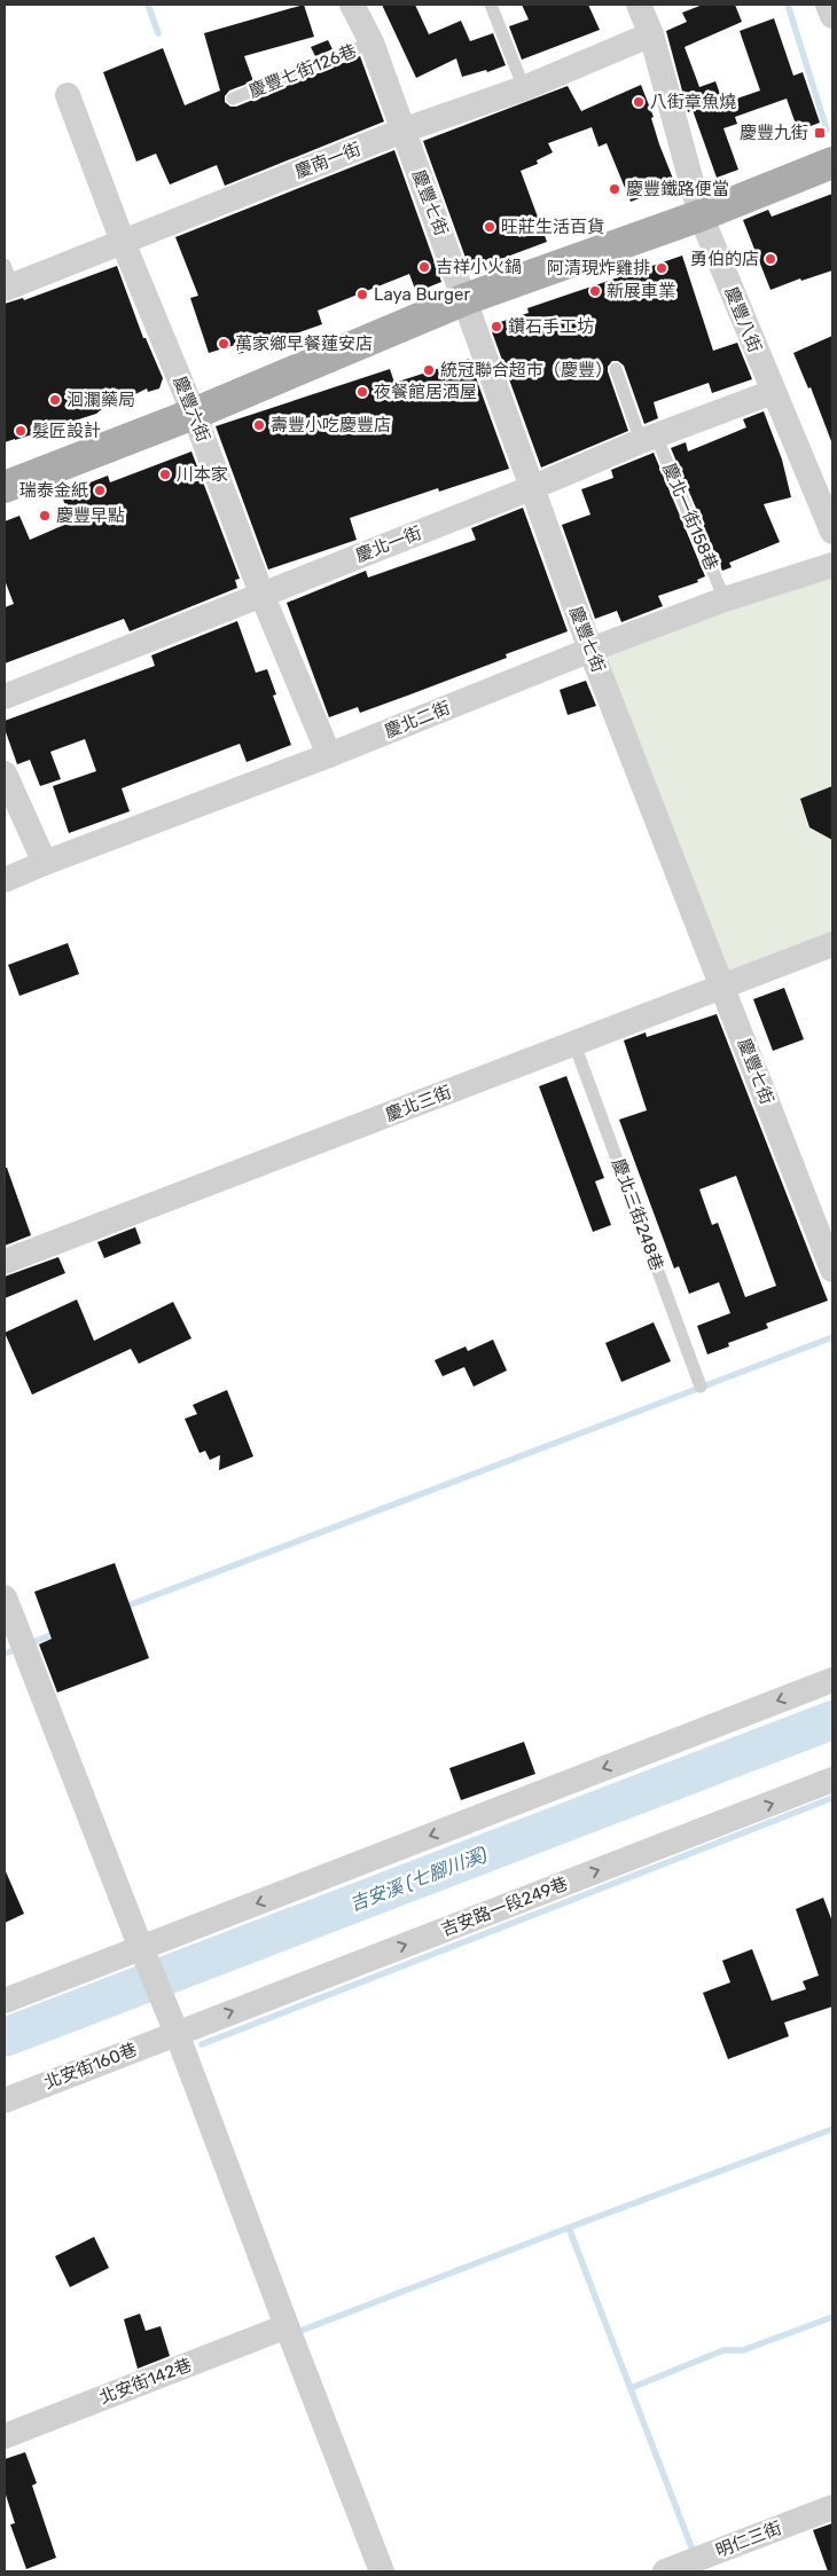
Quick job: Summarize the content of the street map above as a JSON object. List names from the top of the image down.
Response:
{
  "streets": {
    "street": [
      "慶南一街",
      "慶豐七街",
      "慶豐八街",
      "慶豐六街",
      "慶北一街",
      "慶北二街",
      "慶北三街",
      "吉安路一段249巷",
      "北安街160巷",
      "北安街142巷",
      "明仁三街"
    ],
    "lane": ["慶豐七街126巷", "慶北一街158巷", "慶北三街248巷"]
  },
  "crossings": [
    ["慶豐七街126巷", "慶豐七街"],
    ["慶南一街", "慶豐七街"],
    ["慶南一街", "慶豐八街"],
    ["慶南一街", "慶豐六街"],
    ["慶豐七街", "慶北一街"],
    ["慶豐七街", "慶北二街"],
    ["慶豐七街", "慶北三街"],
    ["慶豐八街", "慶北一街"],
    ["慶豐六街", "慶北一街"],
    ["慶豐六街", "慶北二街"],
    ["慶北一街158巷", "慶北一街"],
    ["慶北一街158巷", "慶北二街"],
    ["慶北三街", "慶北三街248巷"],
    ["吉安路一段249巷", "北安街160巷"]
  ],
  "water": ["吉安溪 (七腳川溪)"],
  "places": {
    "other": [
      "八街章魚燒",
      "慶豐鐵路便當",
      "旺莊生活百貨",
      "勇伯的店",
      "吉祥小火鍋",
      "阿清現炸雞排",
      "新展車業",
      "Laya Burger",
      "鑽石手工坊",
      "萬家鄉早餐蓮安店",
      "統冠聯合超市（慶豐）",
      "夜餐館居酒屋",
      "洄瀾藥局",
      "壽豐小吃慶豐店",
      "髮匠設計",
      "川本家",
      "瑞泰金紙",
      "慶豐早點"
    ],
    "transit": ["慶豐九街"]
  }
}
